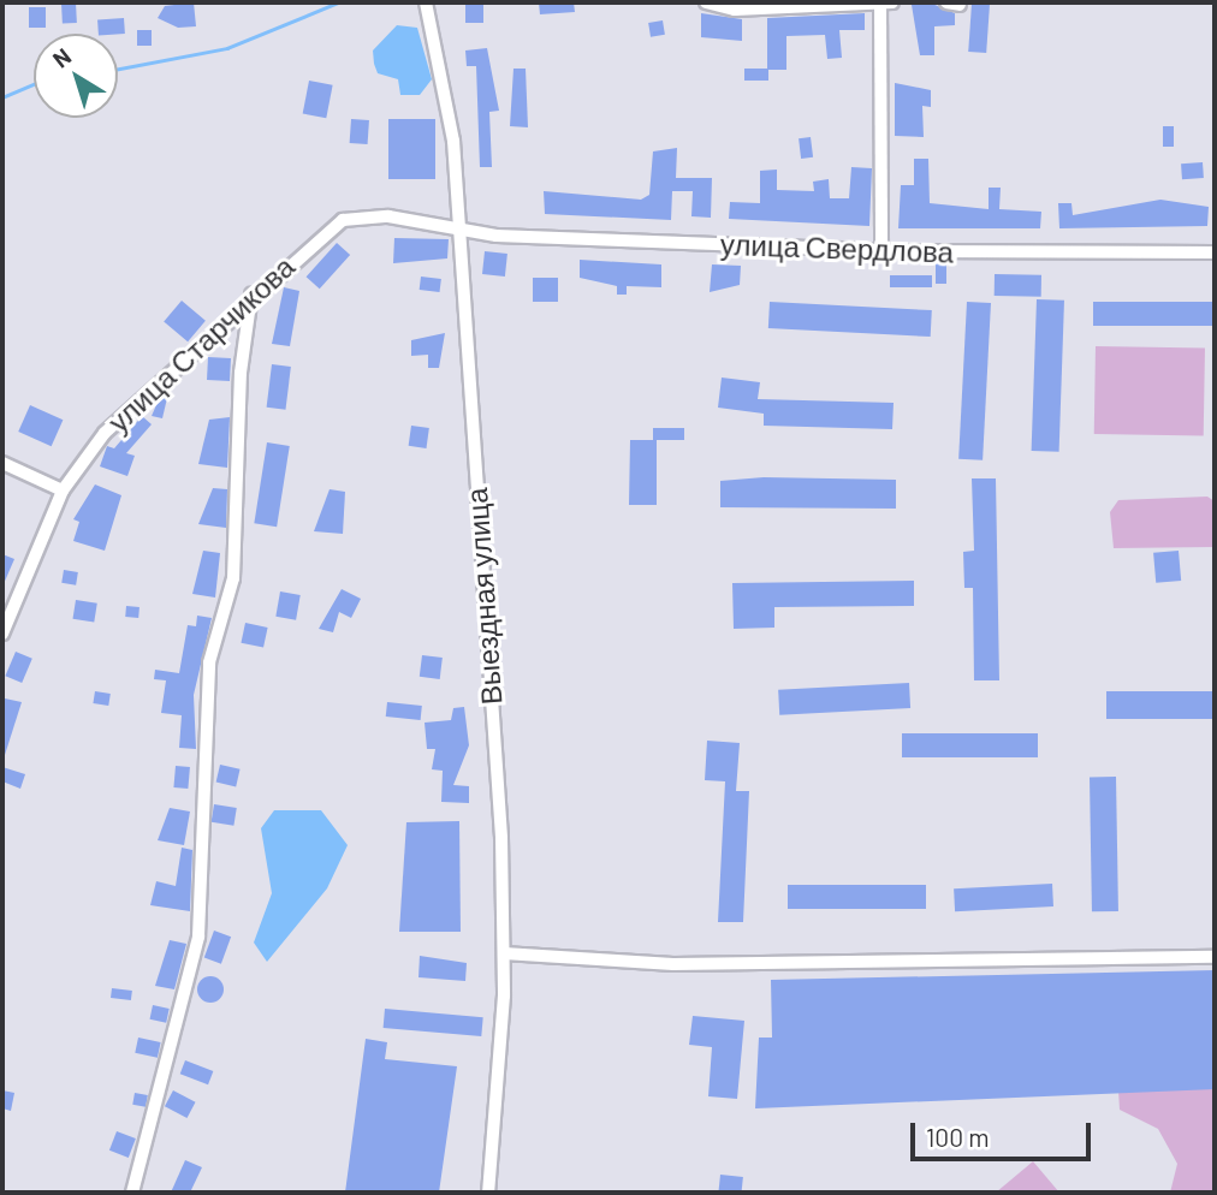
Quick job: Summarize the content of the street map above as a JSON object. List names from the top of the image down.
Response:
{
  "streets": {
    "street": ["улица Свердлова", "улица Старчикова", "Выездная улица"]
  },
  "crossings": [
    ["улица Свердлова", "улица Старчикова"],
    ["улица Свердлова", "Выездная улица"],
    ["улица Старчикова", "Выездная улица"]
  ],
  "scale_bar": "100 m",
  "north": "top left"
}
